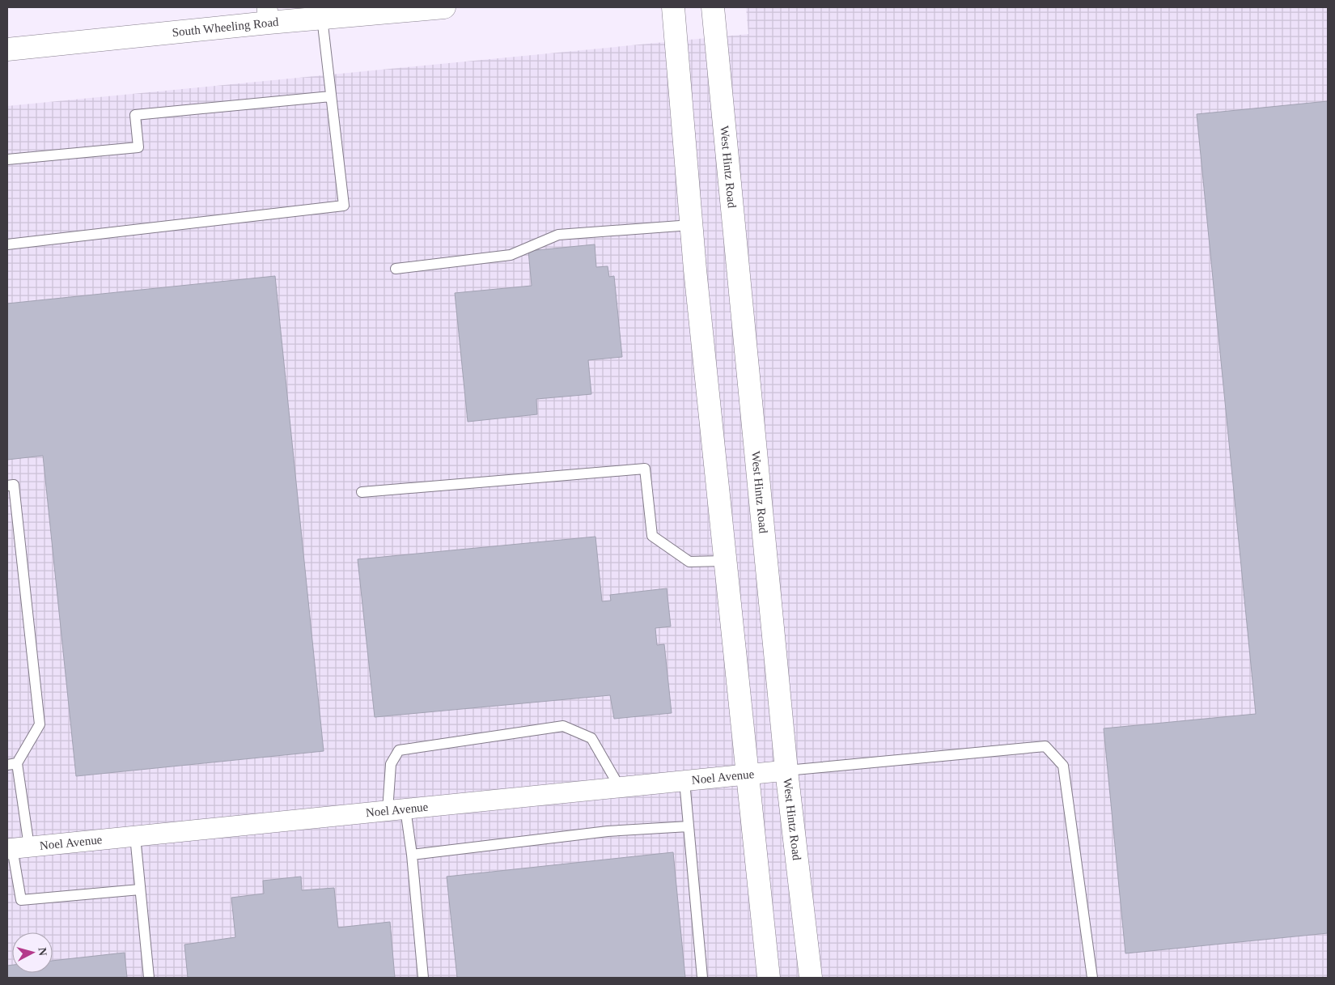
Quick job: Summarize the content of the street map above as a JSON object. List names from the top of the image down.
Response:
{
  "streets": {
    "main road": ["South Wheeling Road", "West Hintz Road"],
    "street": ["Noel Avenue"]
  },
  "crossings": [
    ["West Hintz Road", "Noel Avenue"]
  ],
  "north": "right"
}
